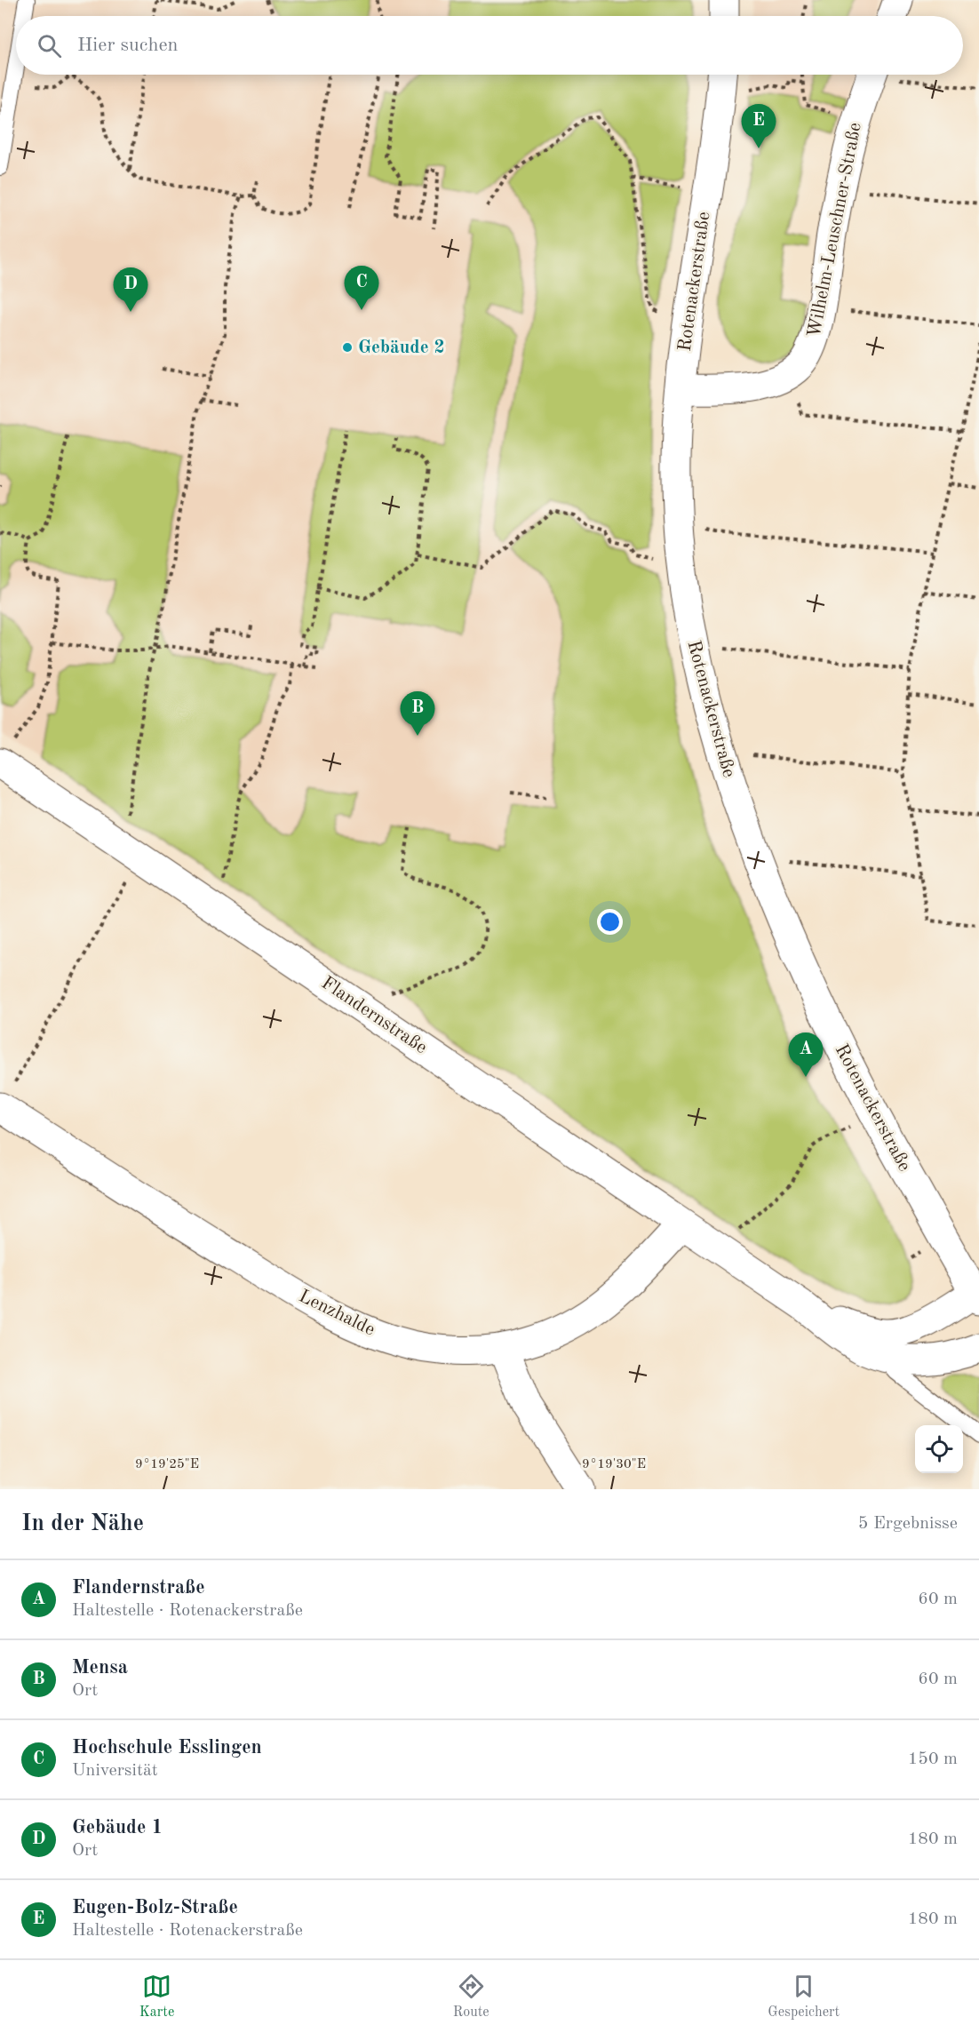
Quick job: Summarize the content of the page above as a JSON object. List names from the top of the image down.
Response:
{
  "streets": {
    "street": [
      "Wilhelm-Leuschner-Straße",
      "Rotenackerstraße",
      "Flandernstraße",
      "Lenzhalde"
    ]
  },
  "crossings": [
    ["Wilhelm-Leuschner-Straße", "Rotenackerstraße"],
    ["Rotenackerstraße", "Flandernstraße"],
    ["Flandernstraße", "Lenzhalde"]
  ],
  "places": ["Gebäude 2"],
  "page": {
    "search": "Hier suchen",
    "pins": [
      "E",
      "C",
      "D",
      "B",
      "A"
    ],
    "heading": ["In der Nähe", "5 Ergebnisse"],
    "list": [
      {
        "mark": "A",
        "name": "Flandernstraße",
        "note": "Haltestelle · Rotenackerstraße",
        "value": "60 m"
      },
      {
        "mark": "B",
        "name": "Mensa",
        "note": "Ort",
        "value": "60 m"
      },
      {
        "mark": "C",
        "name": "Hochschule Esslingen",
        "note": "Universität",
        "value": "150 m"
      },
      {
        "mark": "D",
        "name": "Gebäude 1",
        "note": "Ort",
        "value": "180 m"
      },
      {
        "mark": "E",
        "name": "Eugen-Bolz-Straße",
        "note": "Haltestelle · Rotenackerstraße",
        "value": "180 m"
      }
    ],
    "nav": ["Karte", "Route", "Gespeichert"]
  },
  "coordinates": ["9°19'25\"E", "9°19'30\"E"]
}
